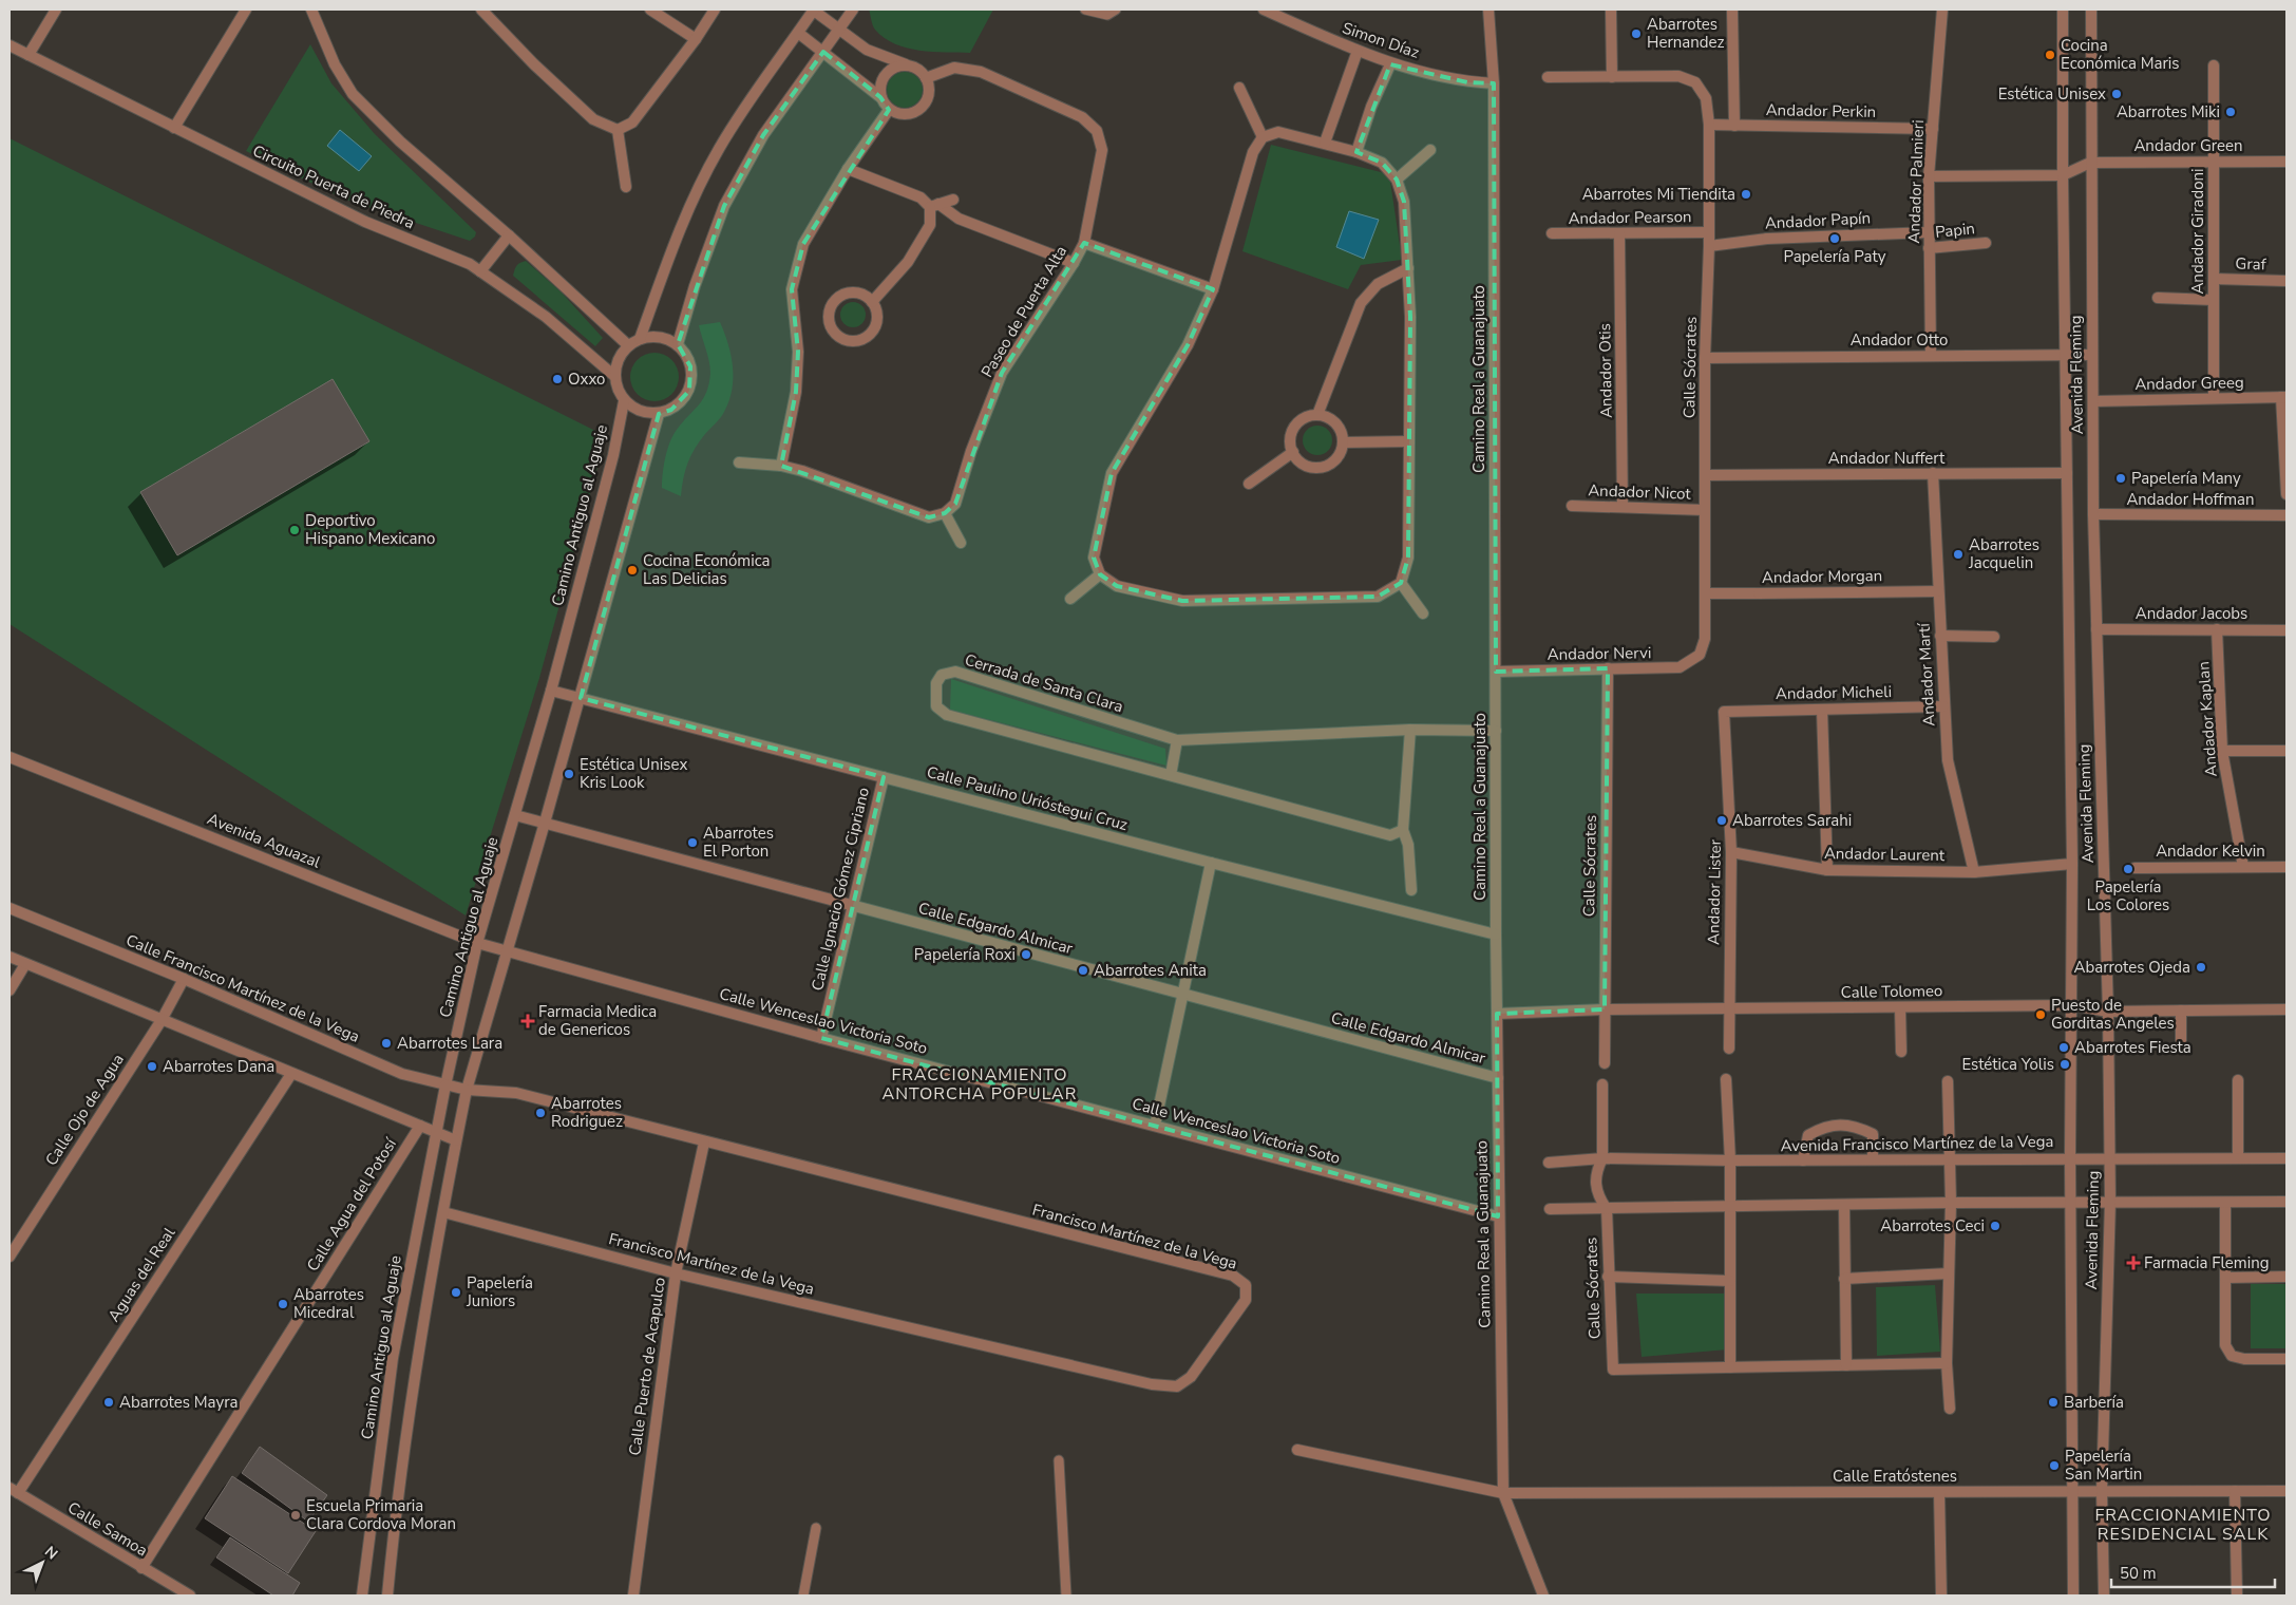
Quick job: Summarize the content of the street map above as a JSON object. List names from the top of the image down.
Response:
{
  "streets": {
    "street": [
      "Simon Díaz",
      "Andador Perkin",
      "Andador Green",
      "Andador Palmieri",
      "Circuito Puerta de Piedra",
      "Andador Pearson",
      "Andador Papín",
      "Papin",
      "Andador Giradoni",
      "Graf",
      "Paseo de Puerta Alta",
      "Andador Otto",
      "Calle Sócrates",
      "Andador Otis",
      "Avenida Fleming",
      "Camino Real a Guanajuato",
      "Andador Greeg",
      "Andador Nuffert",
      "Andador Nicot",
      "Andador Hoffman",
      "Camino Antiguo al Aguaje",
      "Andador Morgan",
      "Andador Jacobs",
      "Andador Nervi",
      "Andador Martí",
      "Cerrada de Santa Clara",
      "Andador Micheli",
      "Andador Kaplan",
      "Calle Paulino Urióstegui Cruz",
      "Avenida Aguazal",
      "Andador Kelvin",
      "Andador Laurent",
      "Calle Ignacio Gómez Cipriano",
      "Andador Lister",
      "Calle Edgardo Almicar",
      "Calle Francisco Martínez de la Vega",
      "Calle Tolomeo",
      "Calle Wenceslao Victoria Soto",
      "Calle Ojo de Agua",
      "Avenida Francisco Martínez de la Vega",
      "Calle Agua del Potosí",
      "Francisco Martínez de la Vega",
      "Aguas del Real",
      "Calle Puerto de Acapulco",
      "Calle Eratóstenes",
      "Calle Samoa"
    ]
  },
  "crossings": [
    ["Simon Díaz", "Camino Real a Guanajuato"],
    ["Andador Perkin", "Andador Palmieri"],
    ["Andador Perkin", "Calle Sócrates"],
    ["Andador Green", "Andador Giradoni"],
    ["Andador Green", "Avenida Fleming"],
    ["Andador Palmieri", "Andador Papín"],
    ["Andador Palmieri", "Papin"],
    ["Andador Palmieri", "Andador Otto"],
    ["Circuito Puerta de Piedra", "Camino Antiguo al Aguaje"],
    ["Andador Pearson", "Calle Sócrates"],
    ["Andador Pearson", "Andador Otis"],
    ["Andador Papín", "Calle Sócrates"],
    ["Andador Giradoni", "Graf"],
    ["Andador Giradoni", "Andador Greeg"],
    ["Andador Otto", "Calle Sócrates"],
    ["Andador Otto", "Avenida Fleming"],
    ["Calle Sócrates", "Andador Nuffert"],
    ["Calle Sócrates", "Andador Nicot"],
    ["Calle Sócrates", "Andador Morgan"],
    ["Calle Sócrates", "Andador Nervi"],
    ["Calle Sócrates", "Calle Tolomeo"],
    ["Calle Sócrates", "Avenida Francisco Martínez de la Vega"],
    ["Andador Otis", "Andador Nicot"],
    ["Avenida Fleming", "Andador Greeg"],
    ["Avenida Fleming", "Andador Nuffert"],
    ["Avenida Fleming", "Andador Hoffman"],
    ["Avenida Fleming", "Andador Jacobs"],
    ["Avenida Fleming", "Andador Laurent"],
    ["Avenida Fleming", "Calle Tolomeo"],
    ["Avenida Fleming", "Avenida Francisco Martínez de la Vega"],
    ["Avenida Fleming", "Calle Eratóstenes"],
    ["Camino Real a Guanajuato", "Andador Nervi"],
    ["Camino Real a Guanajuato", "Cerrada de Santa Clara"],
    ["Camino Real a Guanajuato", "Calle Paulino Urióstegui Cruz"],
    ["Camino Real a Guanajuato", "Calle Edgardo Almicar"],
    ["Camino Real a Guanajuato", "Calle Tolomeo"],
    ["Camino Real a Guanajuato", "Calle Wenceslao Victoria Soto"],
    ["Camino Real a Guanajuato", "Calle Eratóstenes"],
    ["Andador Nuffert", "Andador Martí"],
    ["Camino Antiguo al Aguaje", "Calle Paulino Urióstegui Cruz"],
    ["Camino Antiguo al Aguaje", "Avenida Aguazal"],
    ["Camino Antiguo al Aguaje", "Calle Edgardo Almicar"],
    ["Camino Antiguo al Aguaje", "Calle Francisco Martínez de la Vega"],
    ["Andador Morgan", "Andador Martí"],
    ["Andador Jacobs", "Andador Kaplan"],
    ["Andador Martí", "Andador Micheli"],
    ["Andador Martí", "Andador Laurent"],
    ["Andador Micheli", "Andador Lister"],
    ["Andador Kaplan", "Andador Kelvin"],
    ["Calle Paulino Urióstegui Cruz", "Calle Ignacio Gómez Cipriano"],
    ["Avenida Aguazal", "Calle Wenceslao Victoria Soto"],
    ["Andador Laurent", "Andador Lister"],
    ["Calle Ignacio Gómez Cipriano", "Calle Edgardo Almicar"],
    ["Calle Ignacio Gómez Cipriano", "Calle Wenceslao Victoria Soto"],
    ["Andador Lister", "Calle Tolomeo"],
    ["Calle Francisco Martínez de la Vega", "Calle Ojo de Agua"],
    ["Calle Francisco Martínez de la Vega", "Francisco Martínez de la Vega"],
    ["Calle Agua del Potosí", "Calle Samoa"],
    ["Francisco Martínez de la Vega", "Calle Puerto de Acapulco"],
    ["Aguas del Real", "Calle Samoa"]
  ],
  "districts": ["FRACCIONAMIENTO ANTORCHA POPULAR", "FRACCIONAMIENTO RESIDENCIAL SALK"],
  "places": {
    "other": [
      "Abarrotes Hernandez",
      "Cocina Económica Maris",
      "Estética Unisex",
      "Abarrotes Miki",
      "Abarrotes Mi Tiendita",
      "Papelería Paty",
      "Oxxo",
      "Papelería Many",
      "Deportivo Hispano Mexicano",
      "Abarrotes Jacquelin",
      "Cocina Económica Las Delicias",
      "Estética Unisex Kris Look",
      "Abarrotes Sarahi",
      "Abarrotes El Porton",
      "Papelería Los Colores",
      "Papelería Roxi",
      "Abarrotes Ojeda",
      "Abarrotes Anita",
      "Puesto de Gorditas Angeles",
      "Abarrotes Lara",
      "Abarrotes Fiesta",
      "Estética Yolis",
      "Abarrotes Dana",
      "Abarrotes Rodriguez",
      "Abarrotes Ceci",
      "Papelería Juniors",
      "Abarrotes Micedral",
      "Abarrotes Mayra",
      "Barbería",
      "Papelería San Martin",
      "Escuela Primaria Clara Cordova Moran"
    ],
    "health": ["Farmacia Medica de Genericos", "Farmacia Fleming"]
  },
  "scale_bar": "50 m",
  "north": "top right"
}
